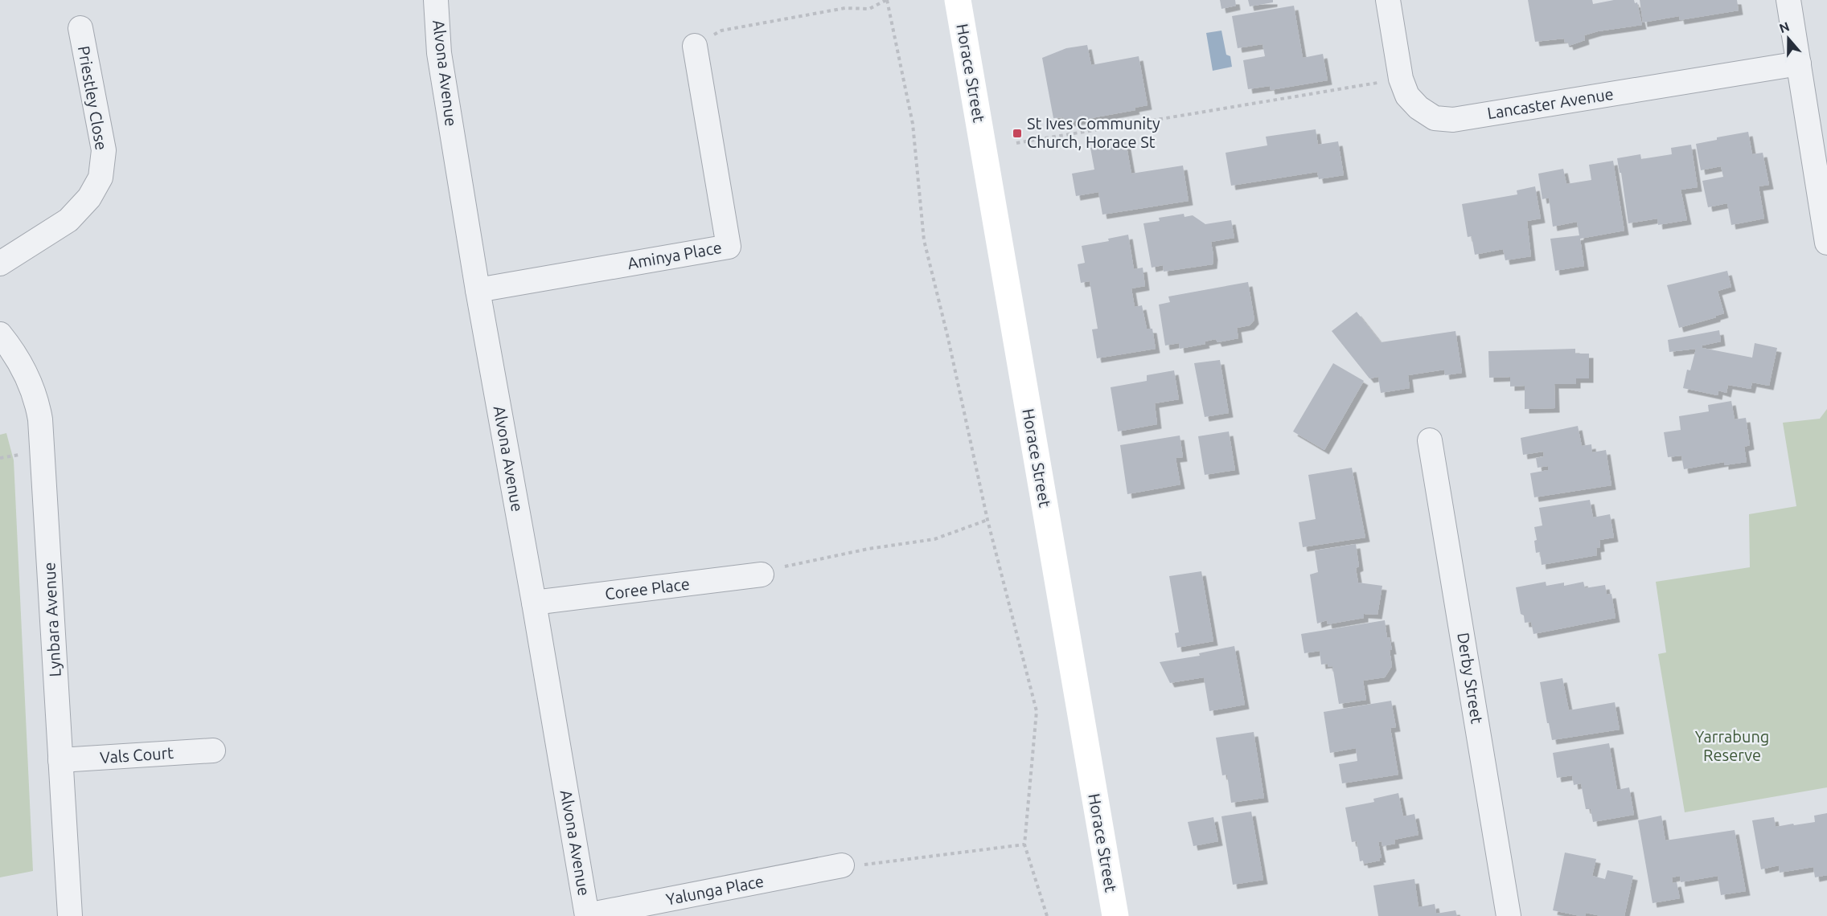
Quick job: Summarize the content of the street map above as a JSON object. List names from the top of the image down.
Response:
{
  "streets": {
    "main road": ["Horace Street"],
    "street": [
      "Alvona Avenue",
      "Priestley Close",
      "Lancaster Avenue",
      "Aminya Place",
      "Coree Place",
      "Lynbara Avenue",
      "Derby Street",
      "Vals Court",
      "Yalunga Place"
    ]
  },
  "crossings": [
    ["Alvona Avenue", "Aminya Place"],
    ["Alvona Avenue", "Coree Place"],
    ["Alvona Avenue", "Yalunga Place"],
    ["Lynbara Avenue", "Vals Court"]
  ],
  "parks": ["Yarrabung Reserve"],
  "places": {
    "transit": ["St Ives Community Church, Horace St"]
  },
  "north": "top"
}
